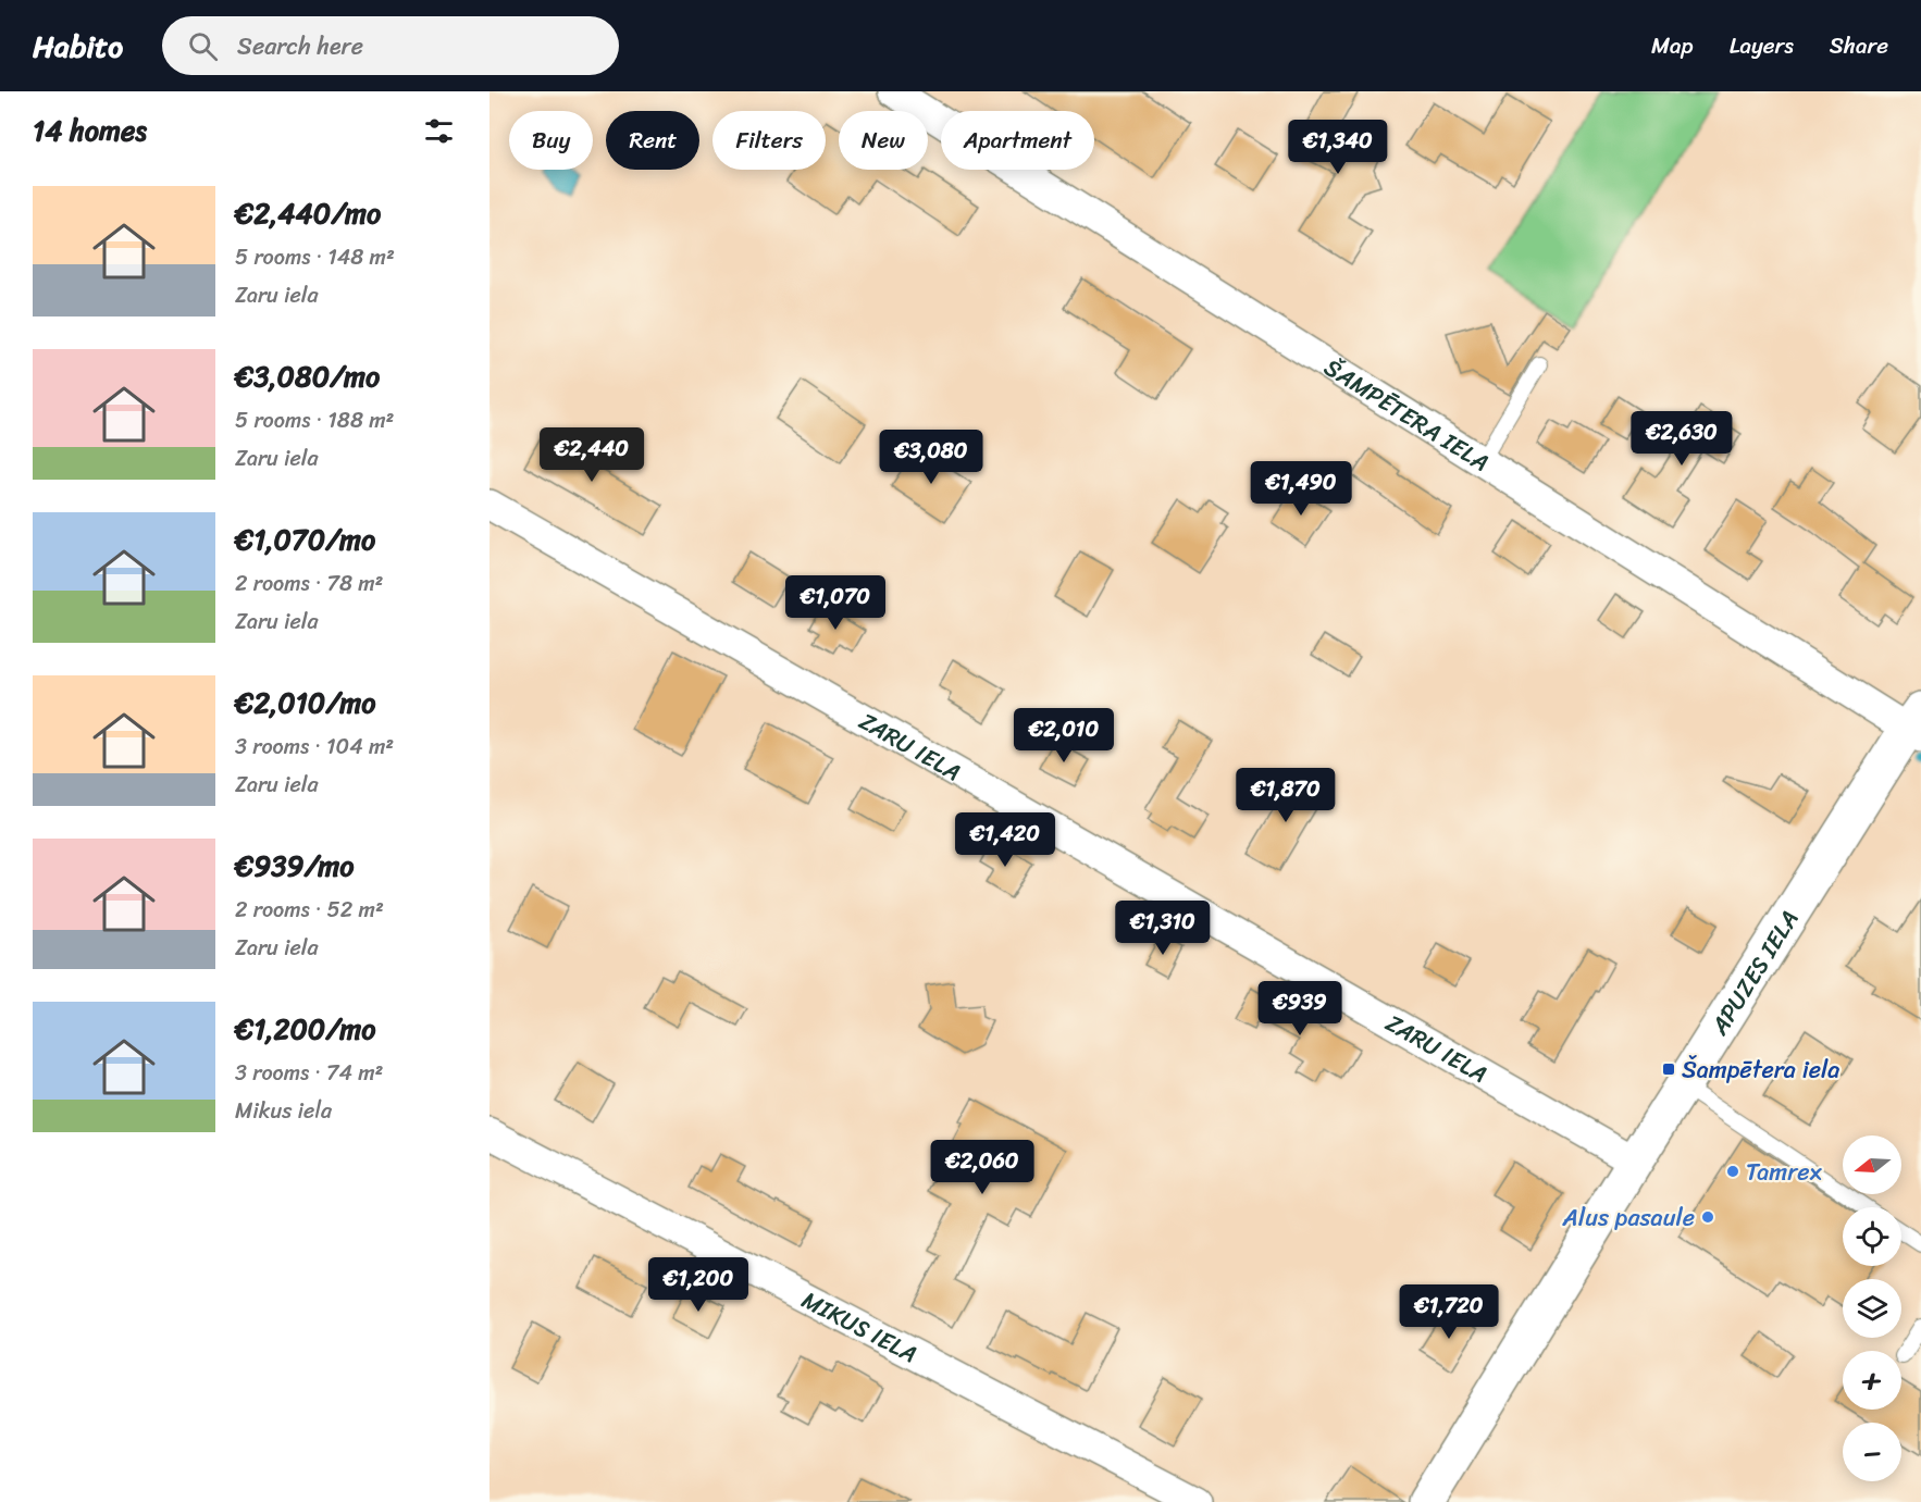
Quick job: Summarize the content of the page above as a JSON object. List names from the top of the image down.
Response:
{
  "streets": {
    "street": [
      "ŠAMPĒTERA IELA",
      "ZARU IELA",
      "APUZES IELA",
      "MIKUS IELA"
    ]
  },
  "crossings": [
    ["ŠAMPĒTERA IELA", "APUZES IELA"],
    ["ZARU IELA", "APUZES IELA"]
  ],
  "places": {
    "transit": ["Šampētera iela"],
    "other": ["Tamrex", "Alus pasaule"]
  },
  "north": "left",
  "page": {
    "header": "Habito",
    "search": "Search here",
    "nav": ["Map", "Layers", "Share"],
    "heading": "14 homes",
    "chip": [
      "Buy",
      "Rent",
      "Filters",
      "New",
      "Apartment"
    ],
    "price": [
      "€1,340",
      "€2,630",
      "€2,440",
      "€3,080",
      "€1,490",
      "€1,070",
      "€2,010",
      "€1,870",
      "€1,420",
      "€1,310",
      "€939",
      "€2,060",
      "€1,200",
      "€1,720"
    ],
    "list": [
      {
        "name": "€2,440/mo",
        "note": "5 rooms · 148 m² · Zaru iela"
      },
      {
        "name": "€3,080/mo",
        "note": "5 rooms · 188 m² · Zaru iela"
      },
      {
        "name": "€1,070/mo",
        "note": "2 rooms · 78 m² · Zaru iela"
      },
      {
        "name": "€2,010/mo",
        "note": "3 rooms · 104 m² · Zaru iela"
      },
      {
        "name": "€939/mo",
        "note": "2 rooms · 52 m² · Zaru iela"
      },
      {
        "name": "€1,200/mo",
        "note": "3 rooms · 74 m² · Mikus iela"
      }
    ],
    "map_buttons": ["+", "−"]
  }
}
